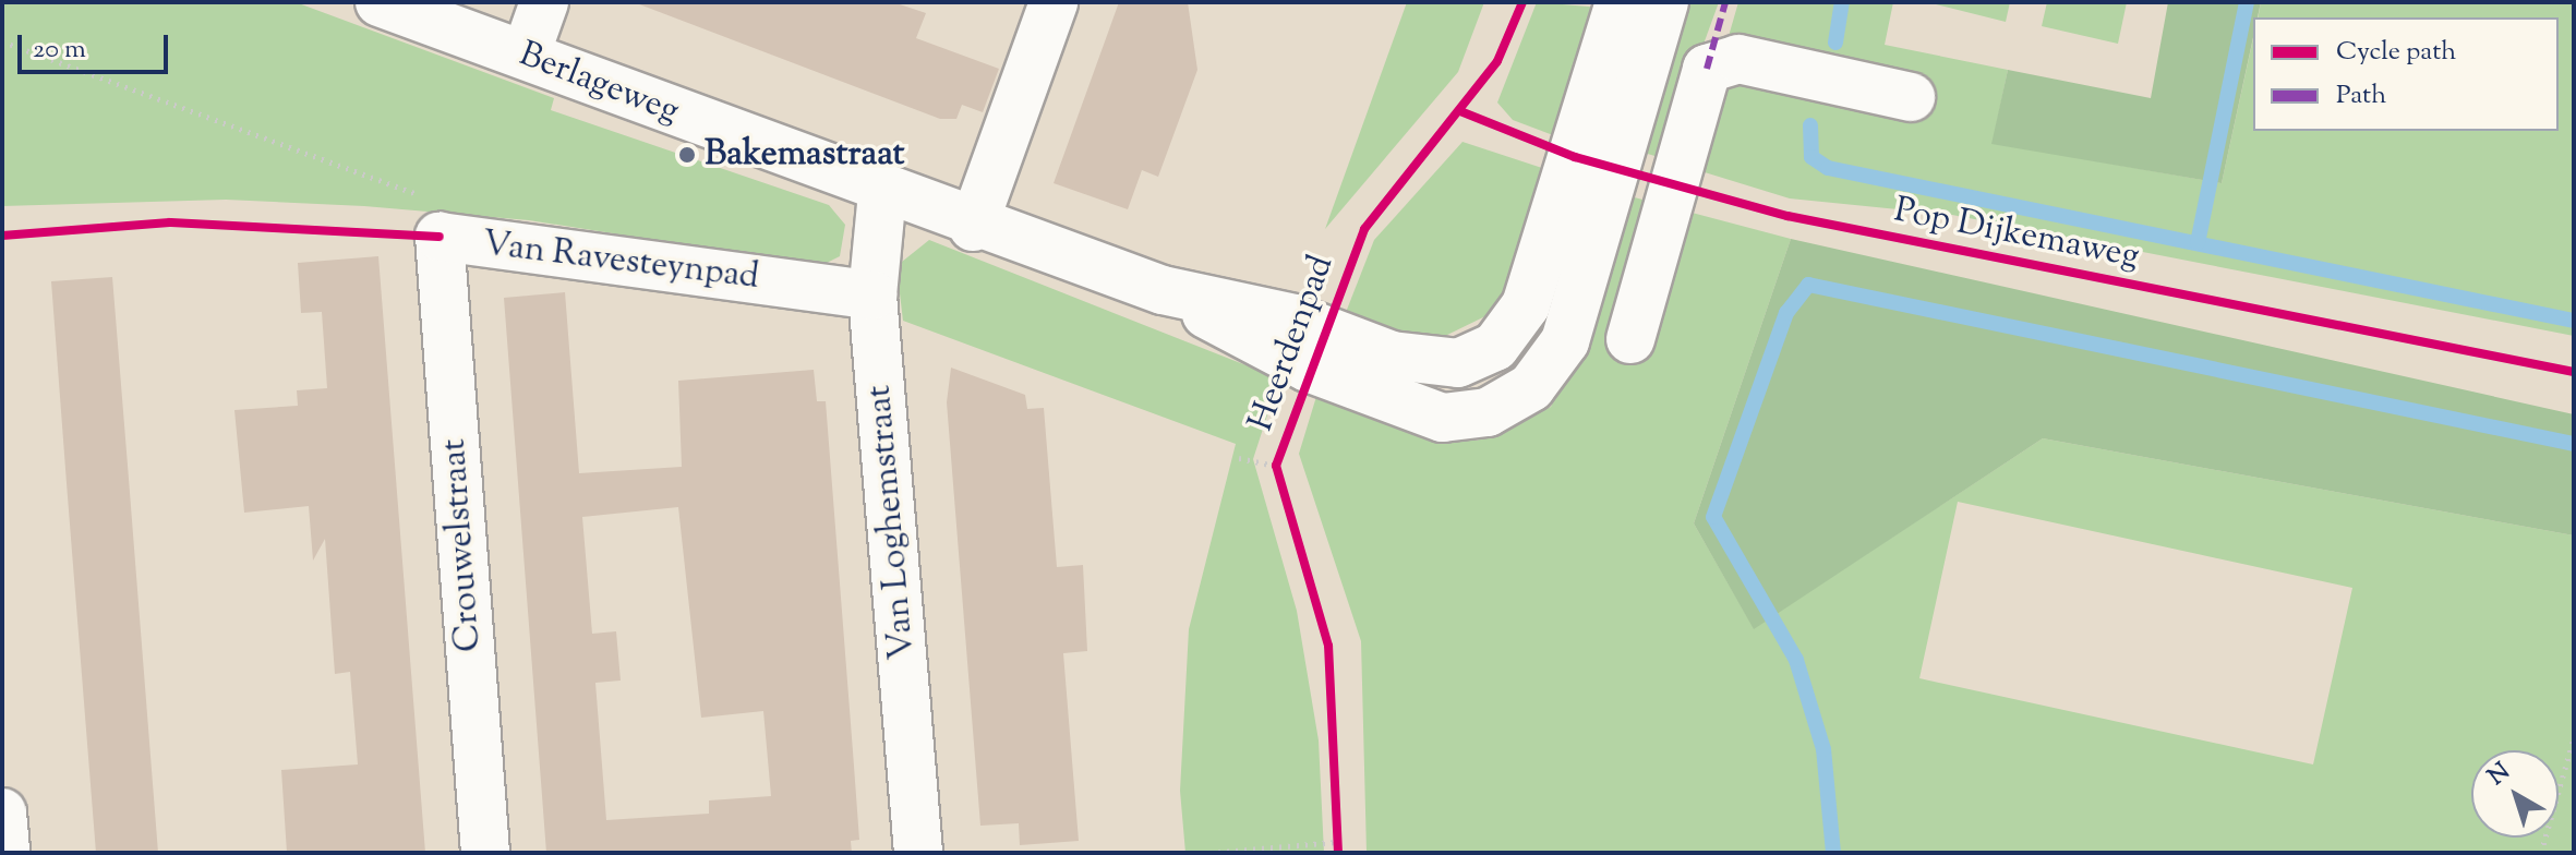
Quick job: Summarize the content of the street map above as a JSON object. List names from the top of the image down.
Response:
{
  "streets": {
    "street": [
      "Berlageweg",
      "Van Ravesteynpad",
      "Van Loghemstraat",
      "Crouwelstraat"
    ],
    "cycle path": ["Pop Dijkemaweg", "Heerdenpad"]
  },
  "crossings": [
    ["Berlageweg", "Van Loghemstraat"],
    ["Van Ravesteynpad", "Van Loghemstraat"],
    ["Van Ravesteynpad", "Crouwelstraat"]
  ],
  "places": ["Bakemastraat"],
  "legend": ["Cycle path", "Path"],
  "scale_bar": "20 m",
  "north": "top left"
}
